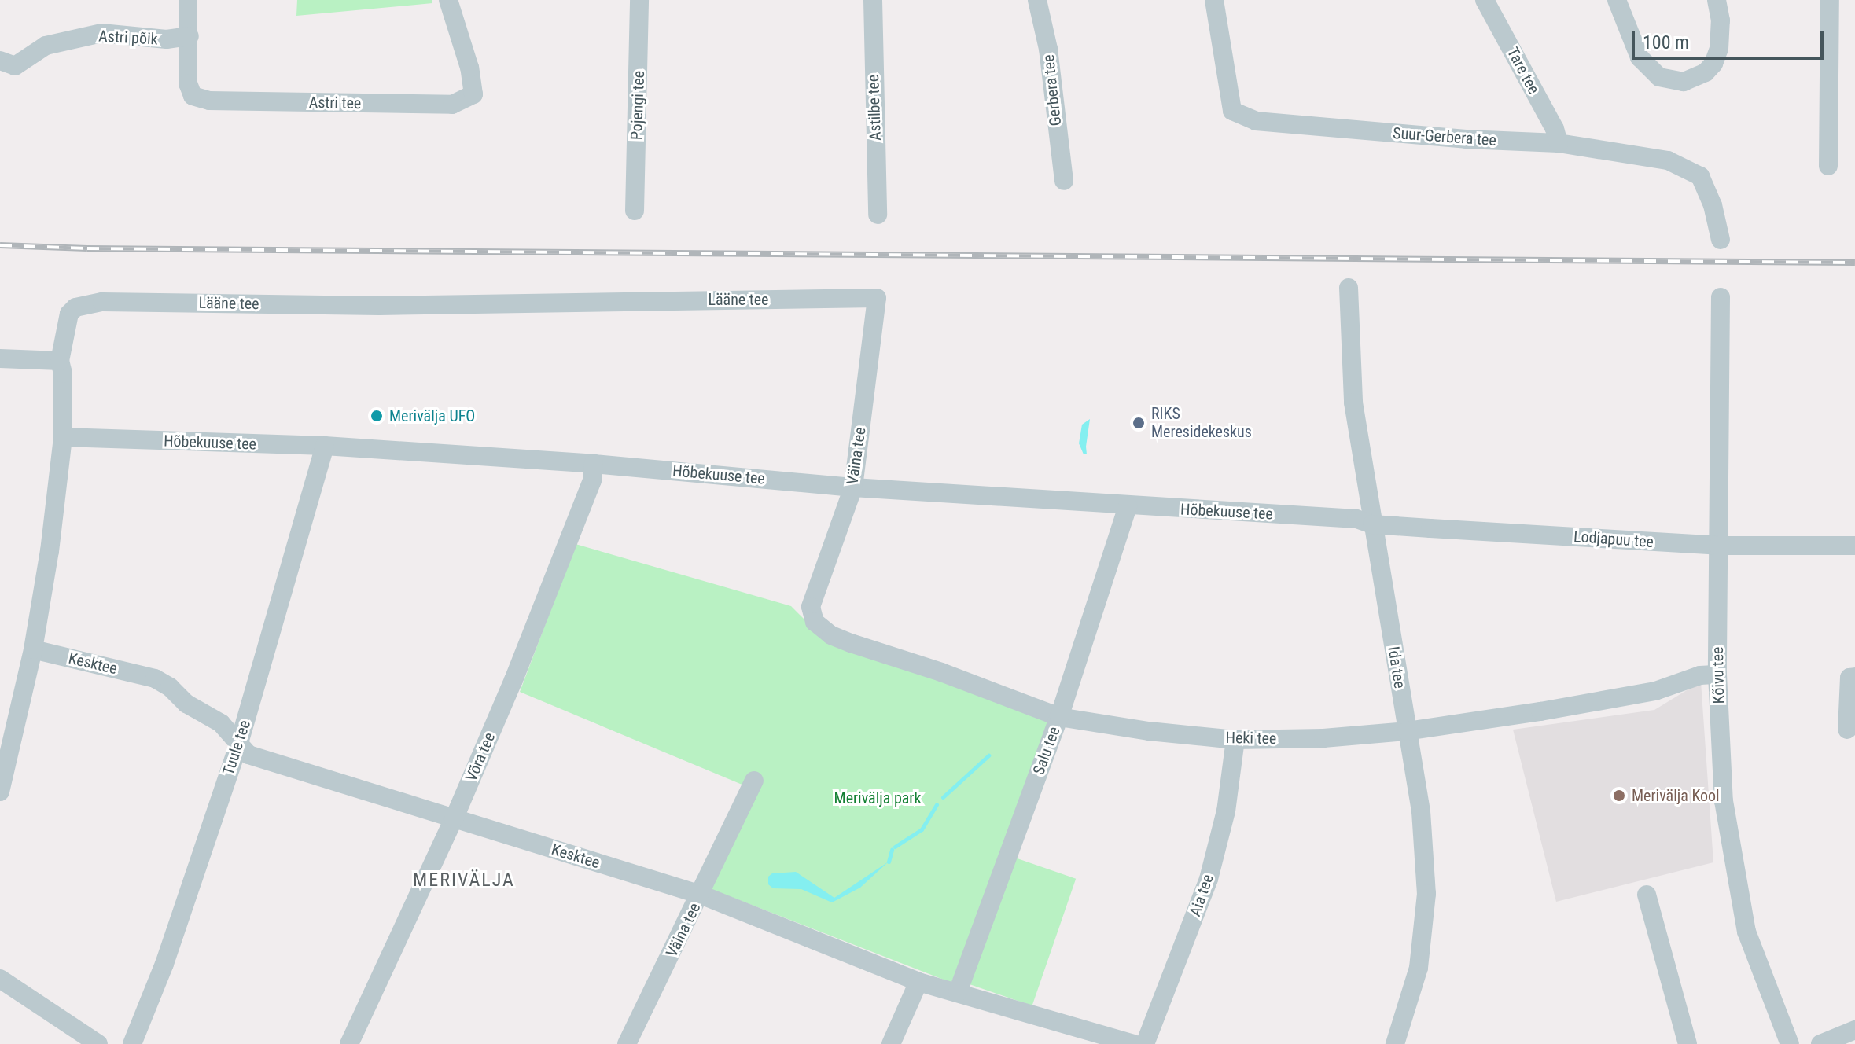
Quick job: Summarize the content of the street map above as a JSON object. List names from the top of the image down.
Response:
{
  "streets": {
    "street": [
      "Astri põik",
      "Tare tee",
      "Gerbera tee",
      "Astri tee",
      "Pojengi tee",
      "Astilbe tee",
      "Suur-Gerbera tee",
      "Lääne tee",
      "Hõbekuuse tee",
      "Väina tee",
      "Lodjapuu tee",
      "Kesktee",
      "Ida tee",
      "Kõivu tee",
      "Heki tee",
      "Tuule tee",
      "Salu tee",
      "Võra tee",
      "Aia tee"
    ]
  },
  "crossings": [
    ["Astri põik", "Astri tee"],
    ["Tare tee", "Suur-Gerbera tee"],
    ["Lääne tee", "Hõbekuuse tee"],
    ["Lääne tee", "Väina tee"],
    ["Lääne tee", "Kesktee"],
    ["Hõbekuuse tee", "Väina tee"],
    ["Hõbekuuse tee", "Lodjapuu tee"],
    ["Hõbekuuse tee", "Ida tee"],
    ["Hõbekuuse tee", "Tuule tee"],
    ["Hõbekuuse tee", "Salu tee"],
    ["Hõbekuuse tee", "Võra tee"],
    ["Väina tee", "Kesktee"],
    ["Väina tee", "Heki tee"],
    ["Lodjapuu tee", "Ida tee"],
    ["Lodjapuu tee", "Kõivu tee"],
    ["Kesktee", "Tuule tee"],
    ["Kesktee", "Salu tee"],
    ["Kesktee", "Võra tee"],
    ["Ida tee", "Heki tee"],
    ["Kõivu tee", "Heki tee"],
    ["Heki tee", "Salu tee"],
    ["Heki tee", "Aia tee"]
  ],
  "districts": ["MERIVÄLJA"],
  "parks": ["Merivälja park"],
  "places": ["Merivälja UFO", "RIKS Meresidekeskus", "Merivälja Kool"],
  "scale_bar": "100 m"
}
